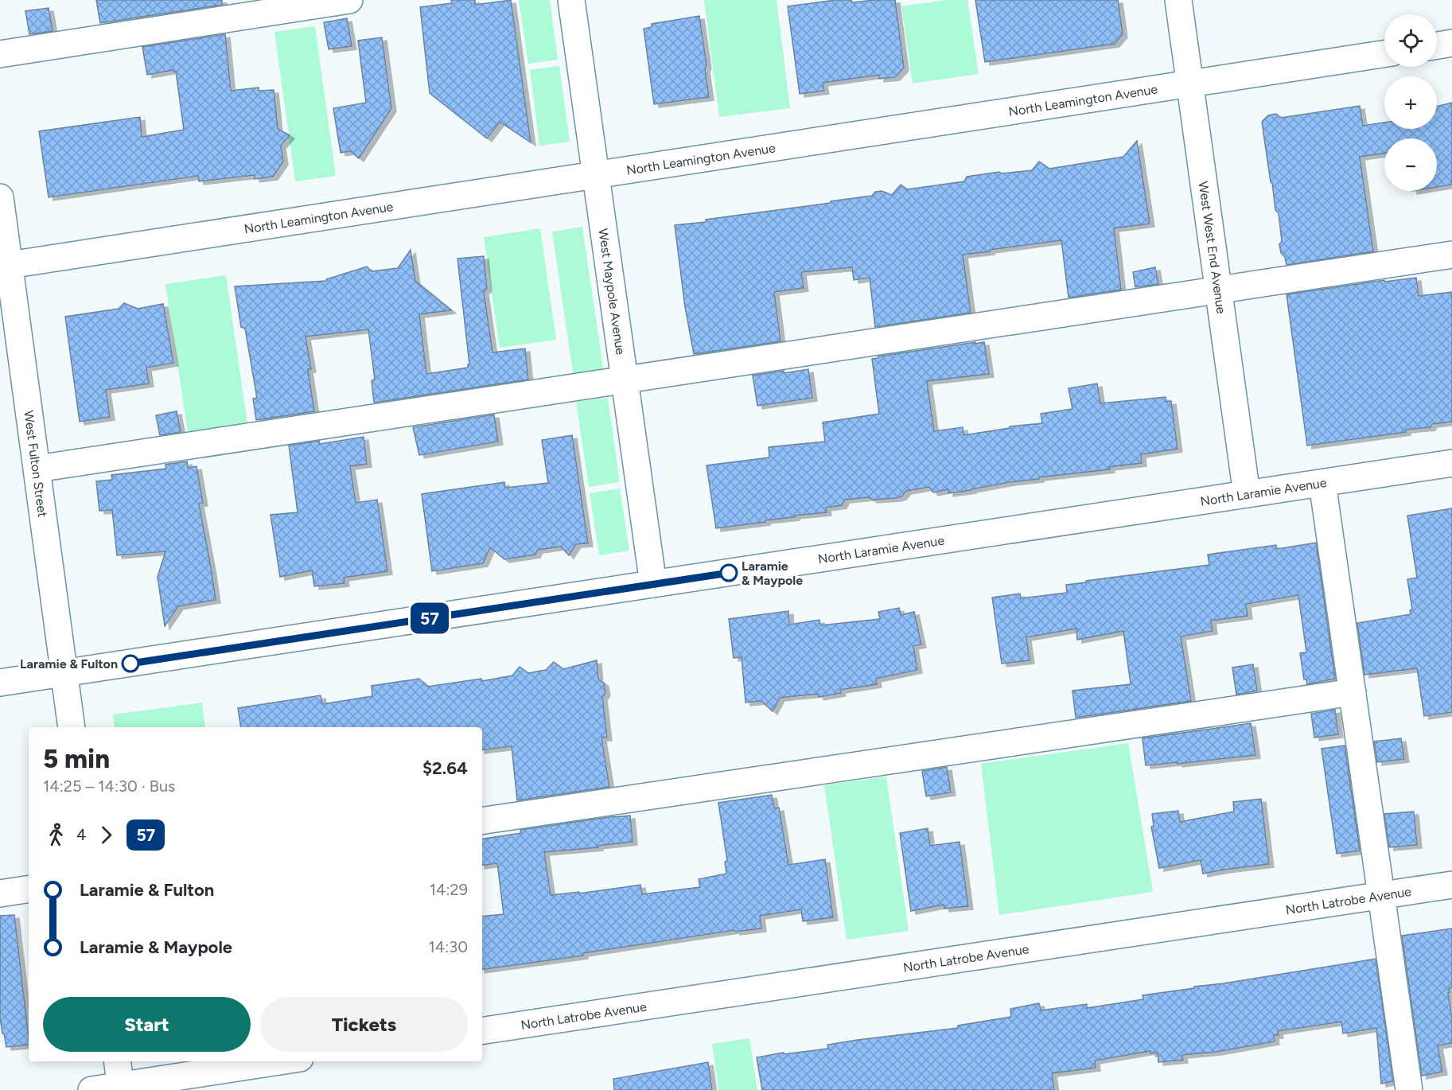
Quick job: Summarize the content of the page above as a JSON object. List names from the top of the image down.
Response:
{
  "streets": {
    "street": [
      "North Leamington Avenue",
      "West West End Avenue",
      "West Maypole Avenue",
      "West Fulton Street",
      "North Laramie Avenue",
      "North Latrobe Avenue"
    ]
  },
  "crossings": [
    ["North Leamington Avenue", "West West End Avenue"],
    ["North Leamington Avenue", "West Maypole Avenue"],
    ["North Leamington Avenue", "West Fulton Street"],
    ["West West End Avenue", "North Laramie Avenue"],
    ["West Maypole Avenue", "North Laramie Avenue"],
    ["West Fulton Street", "North Laramie Avenue"]
  ],
  "places": ["Laramie & Maypole", "Laramie & Fulton"],
  "lines": ["bus line 57"],
  "page": {
    "on_map": "57",
    "map_buttons": ["+", "−"],
    "heading": ["5 min", "14:25 – 14:30 · Bus", "$2.64"],
    "legs": ["4", "57"],
    "list": [
      {
        "name": "Laramie & Fulton",
        "value": "14:29"
      },
      {
        "name": "Laramie & Maypole",
        "value": "14:30"
      }
    ],
    "buttons": ["Start", "Tickets"]
  }
}
